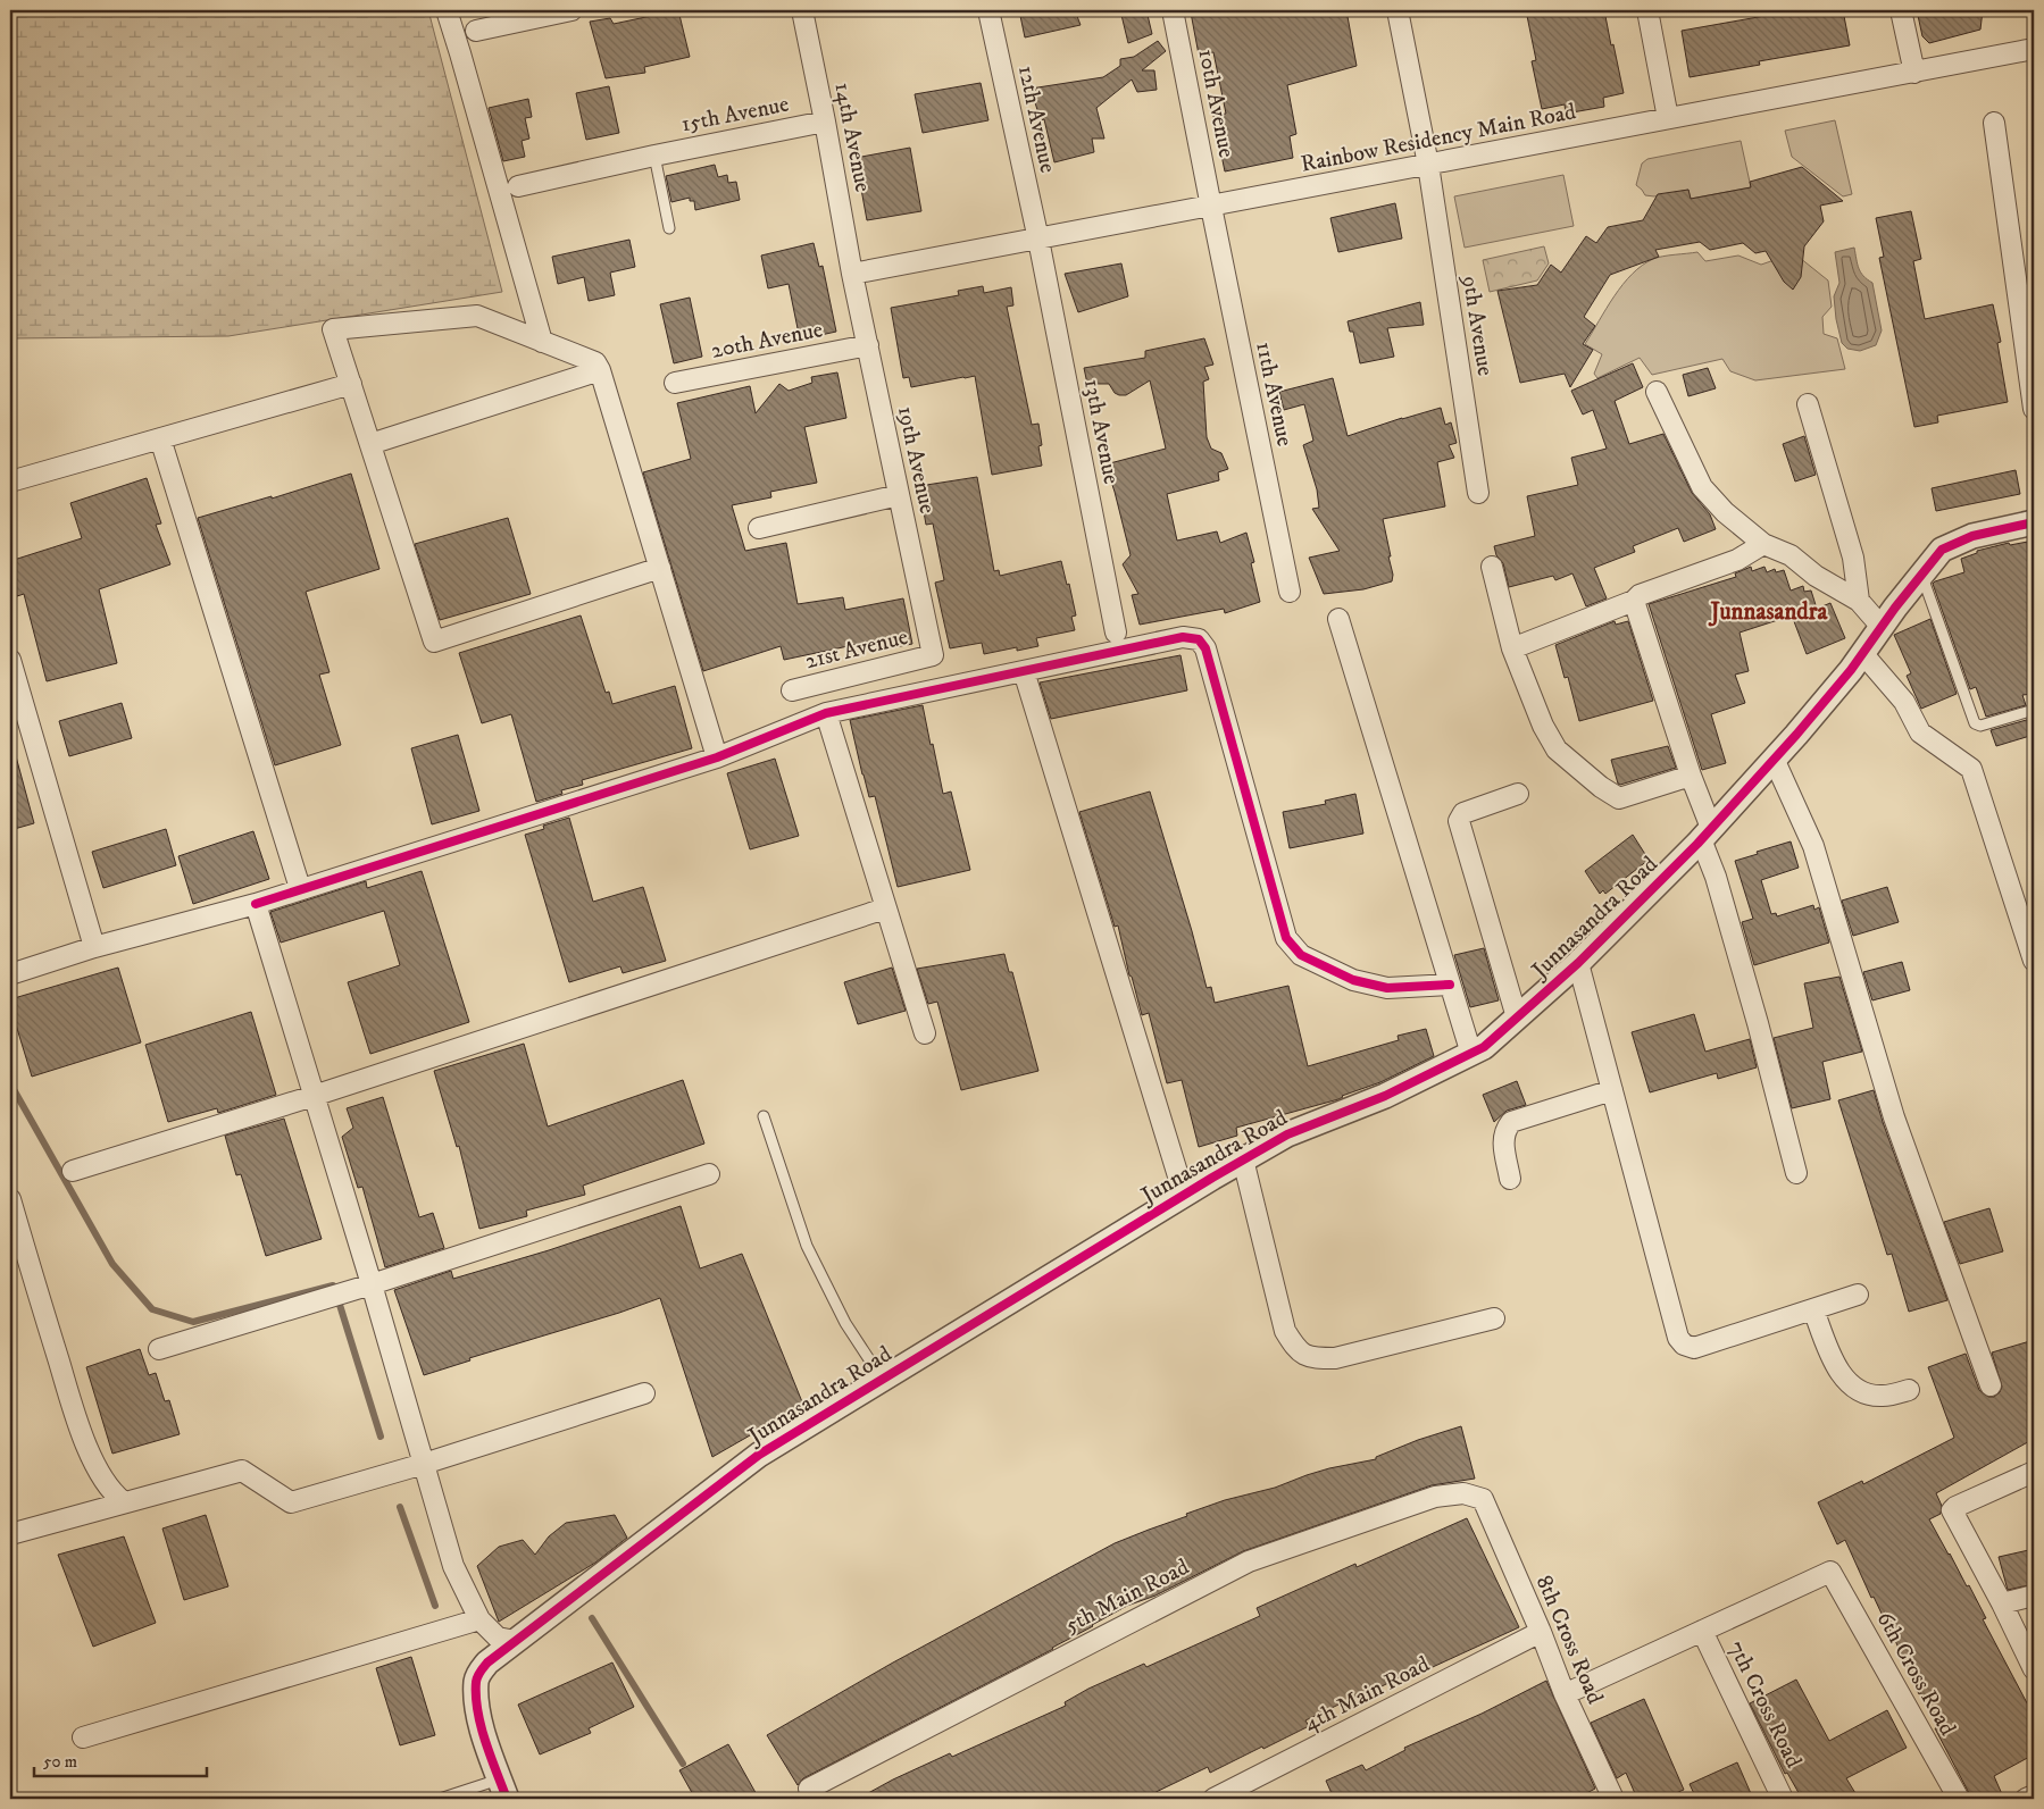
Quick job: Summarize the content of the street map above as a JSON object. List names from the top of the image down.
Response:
{
  "streets": {
    "street": [
      "10th Avenue",
      "15th Avenue",
      "12th Avenue",
      "14th Avenue",
      "Rainbow Residency Main Road",
      "9th Avenue",
      "20th Avenue",
      "11th Avenue",
      "13th Avenue",
      "19th Avenue",
      "21st Avenue",
      "Junnasandra Road",
      "5th Main Road",
      "8th Cross Road",
      "6th Cross Road",
      "4th Main Road",
      "7th Cross Road"
    ]
  },
  "crossings": [
    ["10th Avenue", "Rainbow Residency Main Road"],
    ["10th Avenue", "11th Avenue"],
    ["15th Avenue", "14th Avenue"],
    ["12th Avenue", "Rainbow Residency Main Road"],
    ["12th Avenue", "13th Avenue"],
    ["14th Avenue", "Rainbow Residency Main Road"],
    ["14th Avenue", "19th Avenue"],
    ["Rainbow Residency Main Road", "9th Avenue"],
    ["Rainbow Residency Main Road", "11th Avenue"],
    ["Rainbow Residency Main Road", "13th Avenue"],
    ["Rainbow Residency Main Road", "19th Avenue"],
    ["20th Avenue", "19th Avenue"],
    ["19th Avenue", "21st Avenue"],
    ["5th Main Road", "8th Cross Road"],
    ["8th Cross Road", "4th Main Road"],
    ["6th Cross Road", "7th Cross Road"]
  ],
  "districts": ["Junnasandra"],
  "scale_bar": "50 m"
}
